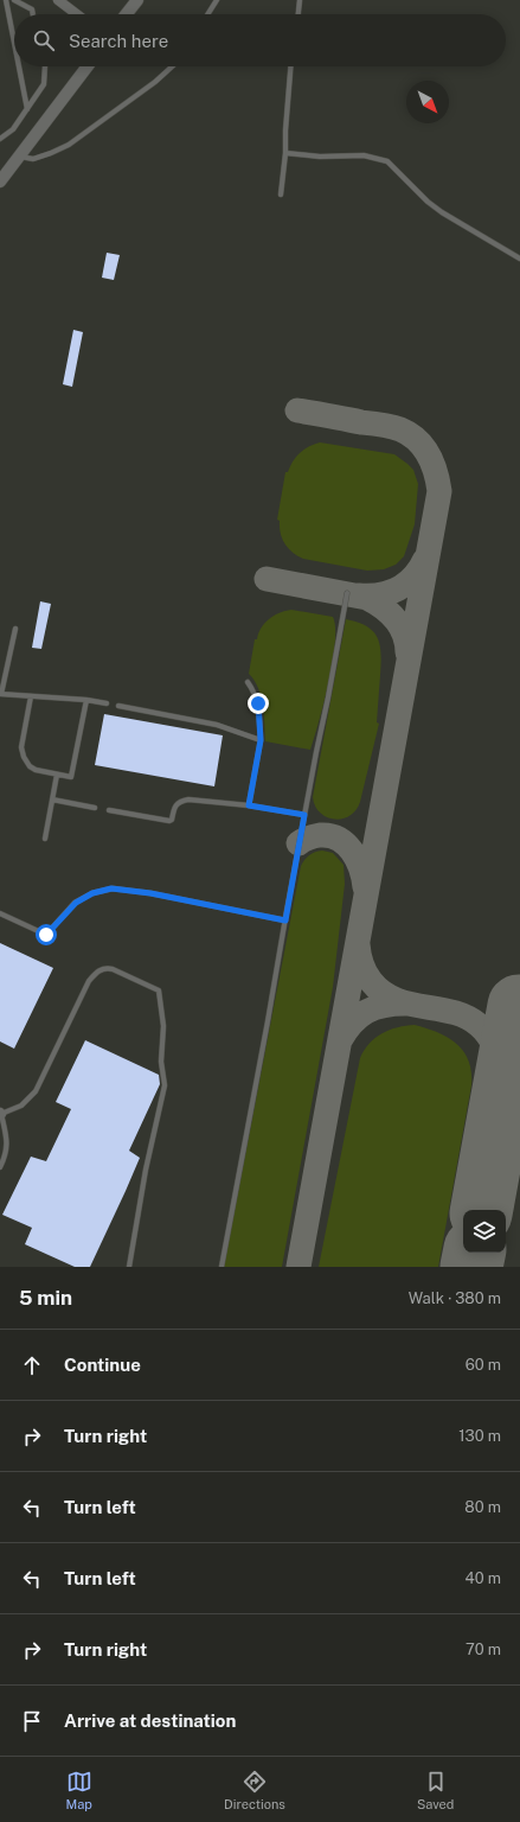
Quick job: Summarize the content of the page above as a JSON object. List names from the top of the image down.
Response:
{
  "north": "bottom right",
  "page": {
    "search": "Search here",
    "heading": ["5 min", "Walk · 380 m"],
    "list": [
      ["Continue", "60 m"],
      ["Turn right", "130 m"],
      ["Turn left", "80 m"],
      ["Turn left", "40 m"],
      ["Turn right", "70 m"],
      "Arrive at destination"
    ],
    "nav": ["Map", "Directions", "Saved"]
  }
}
